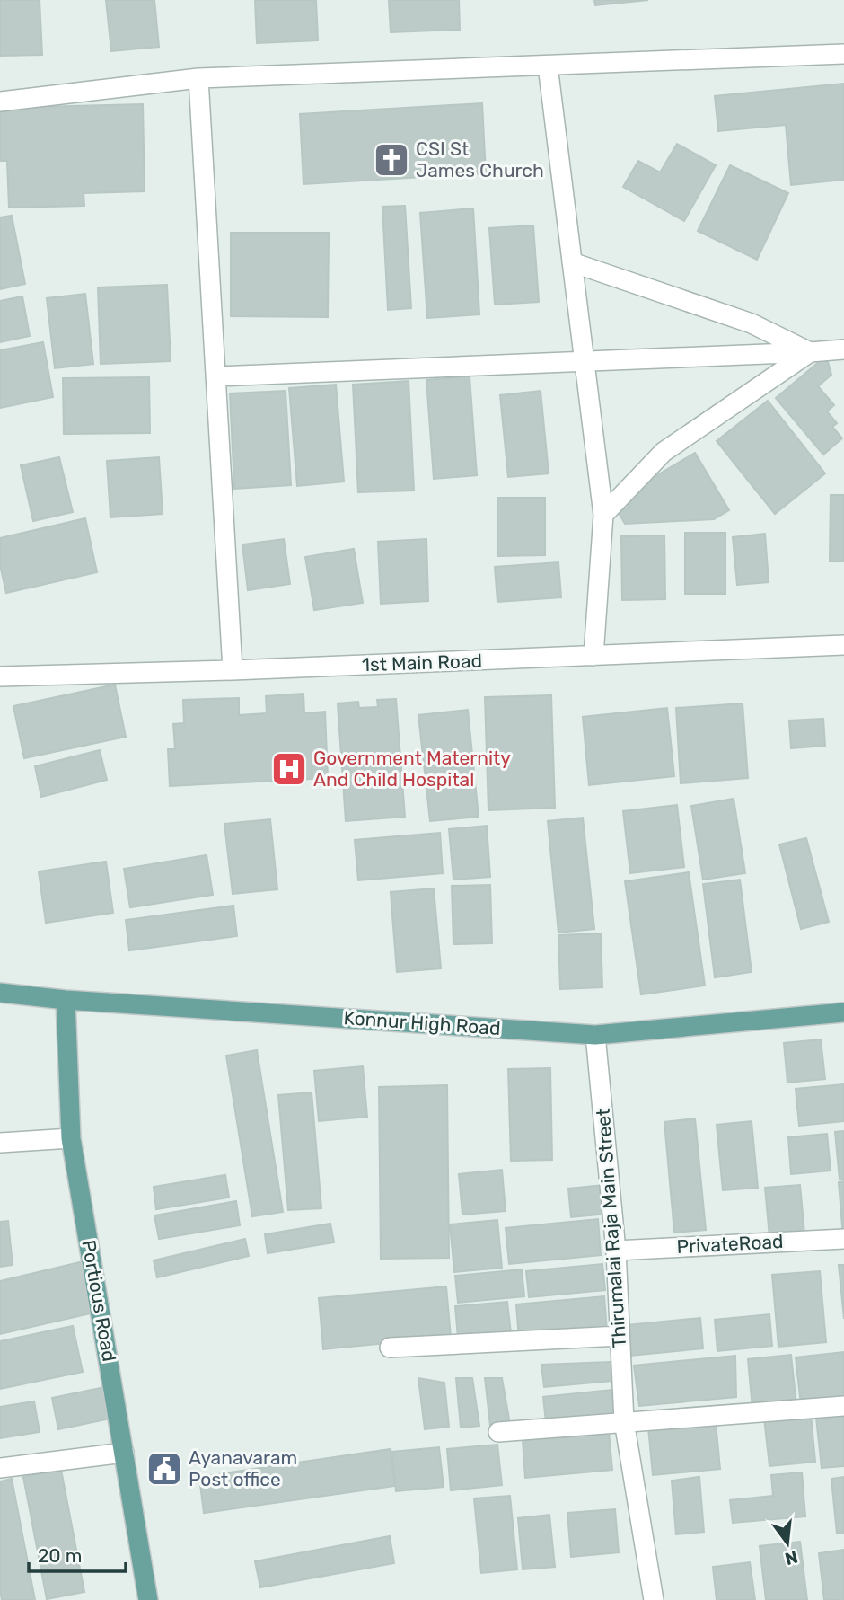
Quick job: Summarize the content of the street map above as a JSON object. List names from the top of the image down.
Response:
{
  "streets": {
    "main road": ["Konnur High Road", "Portious Road"],
    "street": ["1st Main Road", "Thirumalai Raja Main Street", "PrivateRoad"]
  },
  "crossings": [
    ["Konnur High Road", "Thirumalai Raja Main Street"],
    ["Konnur High Road", "Portious Road"],
    ["Thirumalai Raja Main Street", "PrivateRoad"]
  ],
  "places": {
    "church": ["CSI St James Church"],
    "hospital": ["Government Maternity And Child Hospital"],
    "public building": ["Ayanavaram Post office"]
  },
  "scale_bar": "20 m",
  "north": "bottom"
}
